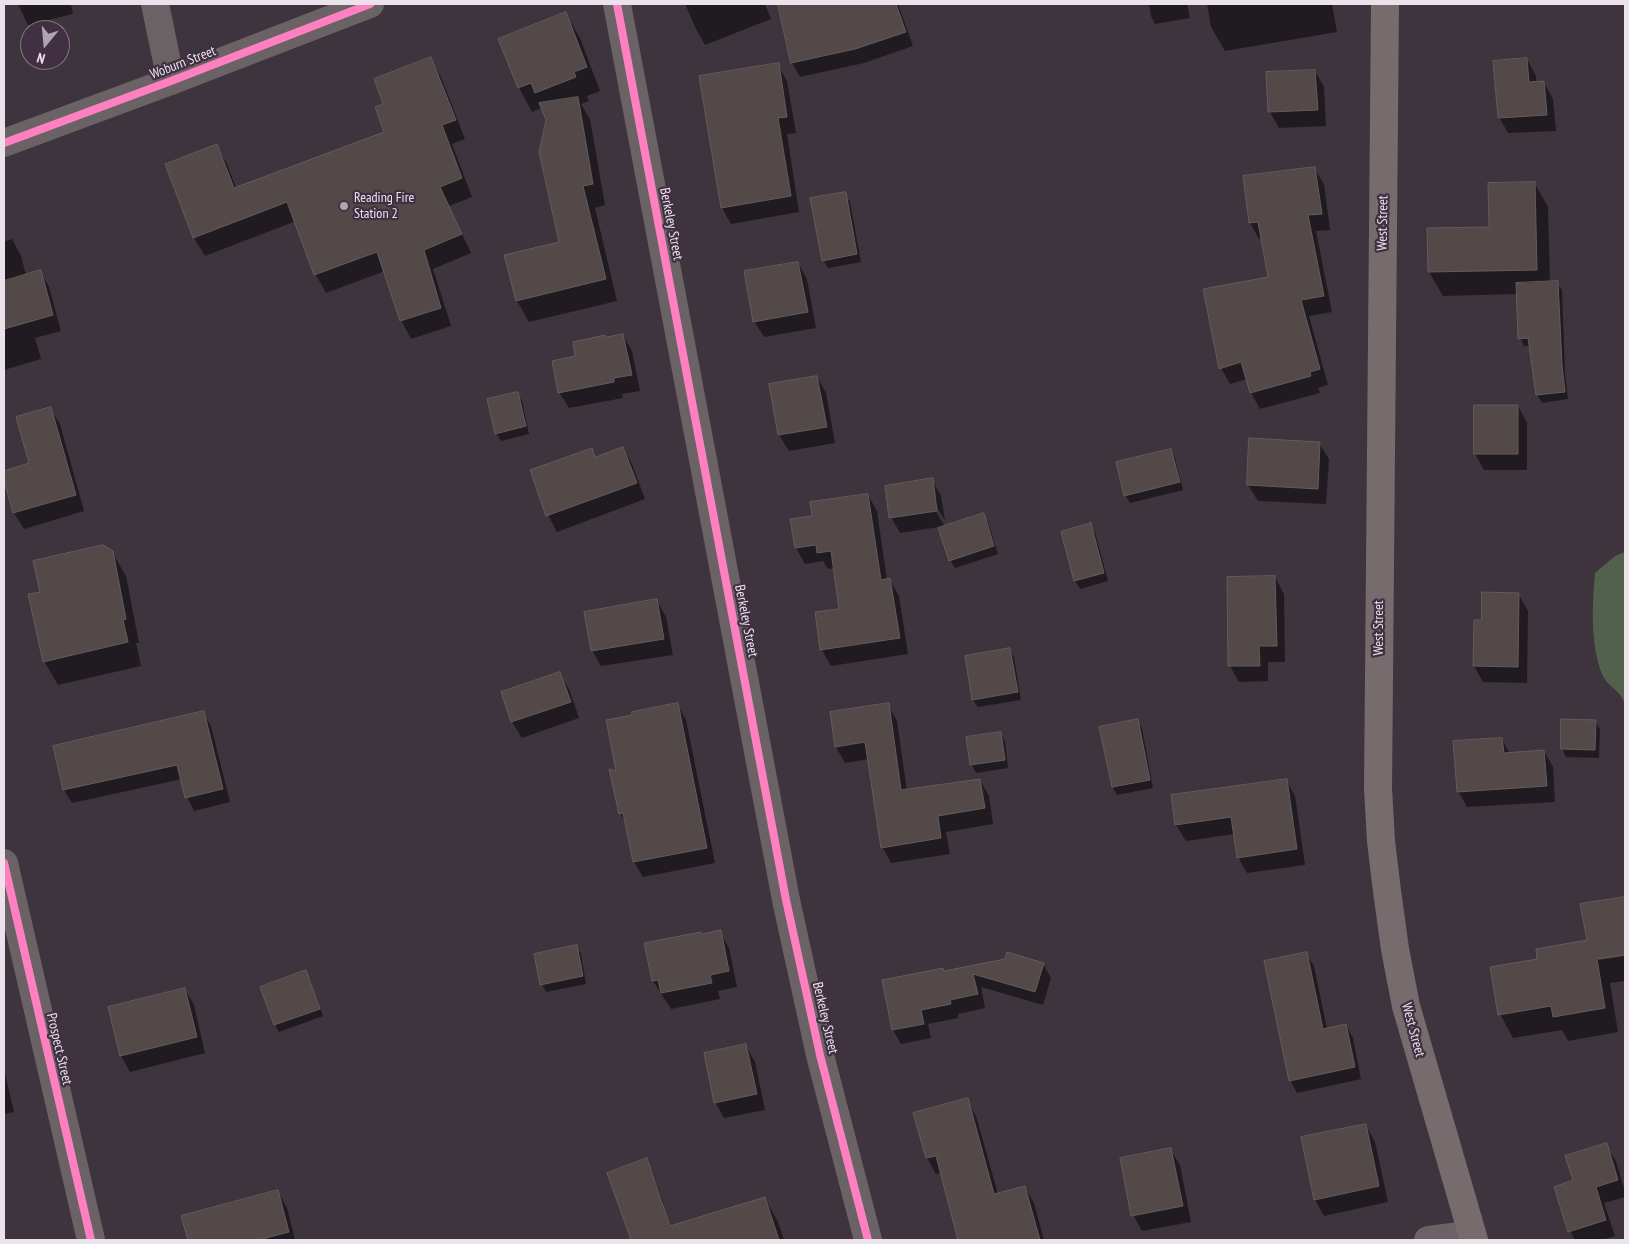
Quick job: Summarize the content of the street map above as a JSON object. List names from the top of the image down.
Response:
{
  "streets": {
    "main road": ["West Street"],
    "street": ["Woburn Street", "Berkeley Street", "Prospect Street"]
  },
  "places": ["Reading Fire Station 2"],
  "north": "bottom"
}
